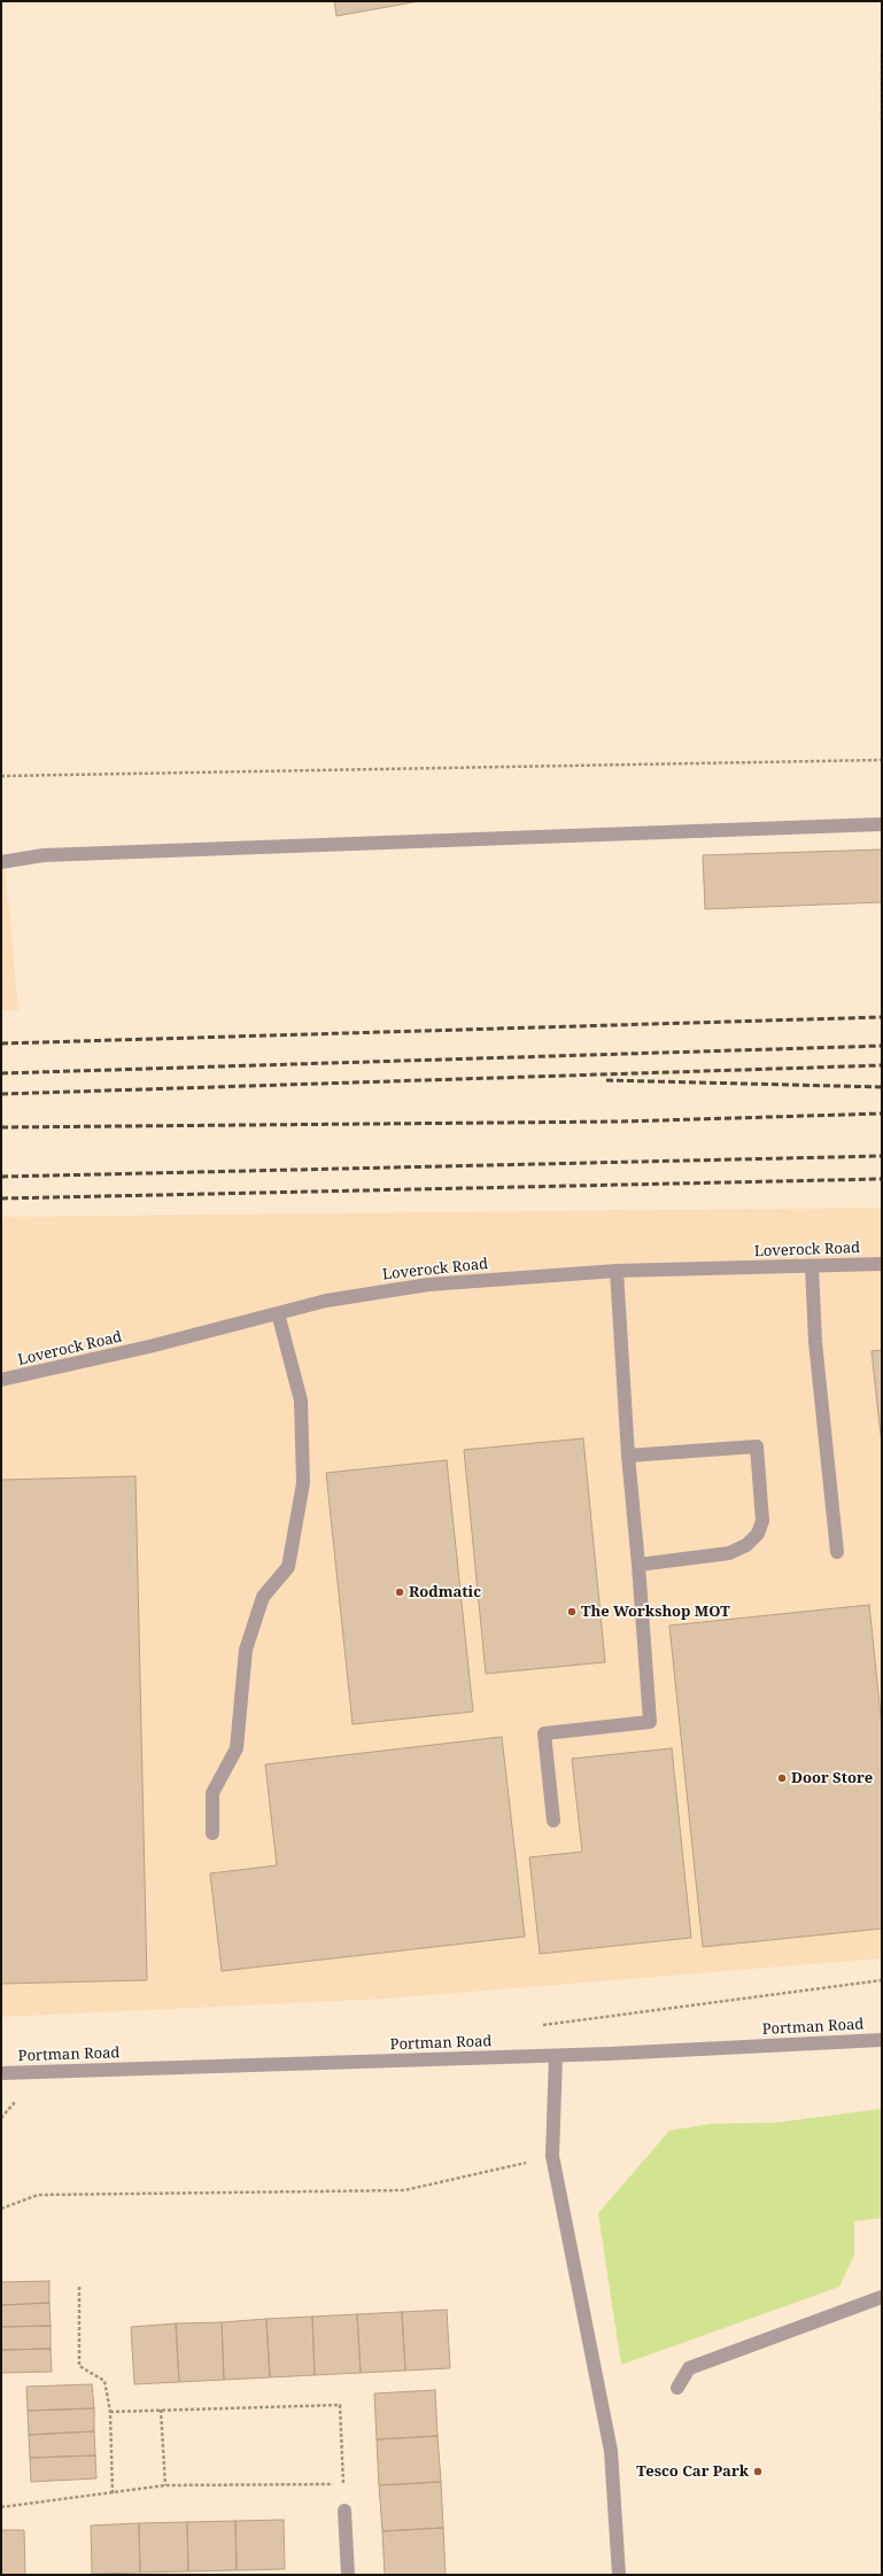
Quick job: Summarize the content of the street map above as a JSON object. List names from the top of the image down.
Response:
{
  "streets": {
    "street": ["Loverock Road", "Portman Road"]
  },
  "places": [
    "Rodmatic",
    "The Workshop MOT",
    "Door Store",
    "Tesco Car Park"
  ]
}
